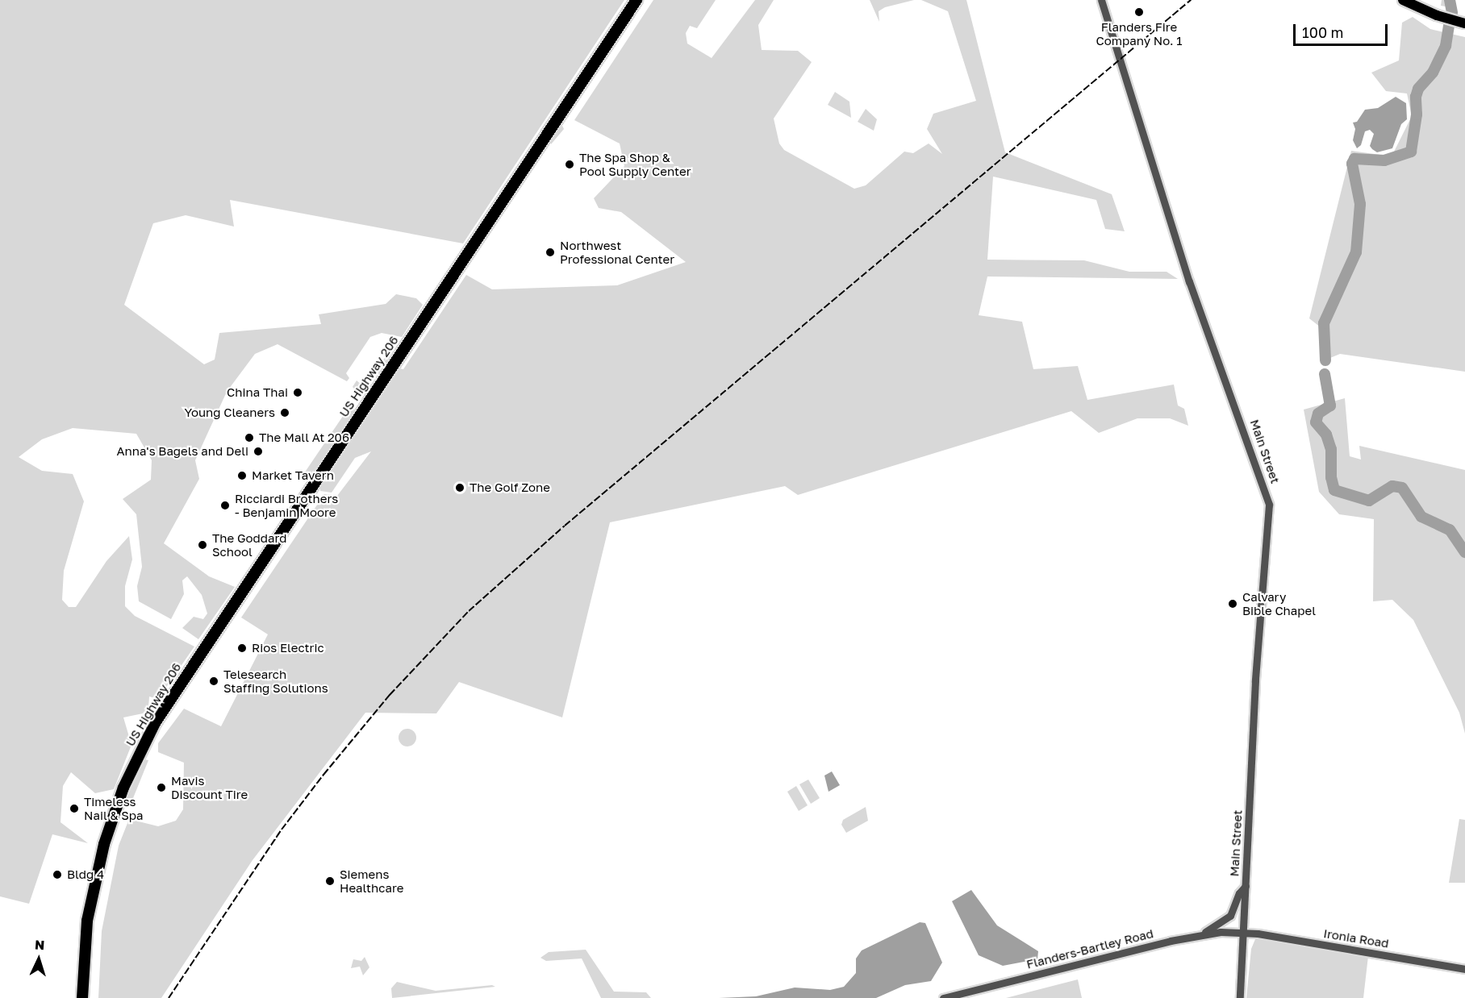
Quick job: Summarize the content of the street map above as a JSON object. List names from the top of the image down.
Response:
{
  "streets": {
    "highway": ["US Highway 206"],
    "street": ["Main Street", "Ironia Road", "Flanders-Bartley Road"]
  },
  "crossings": [
    ["Main Street", "Ironia Road"],
    ["Main Street", "Flanders-Bartley Road"],
    ["Ironia Road", "Flanders-Bartley Road"]
  ],
  "places": [
    "Flanders Fire Company No. 1",
    "The Spa Shop & Pool Supply Center",
    "Northwest Professional Center",
    "China Thai",
    "Young Cleaners",
    "The Mall At 206",
    "Anna's Bagels and Deli",
    "Market Tavern",
    "The Golf Zone",
    "Ricciardi Brothers - Benjamin Moore",
    "The Goddard School",
    "Calvary Bible Chapel",
    "Rios Electric",
    "Telesearch Staffing Solutions",
    "Mavis Discount Tire",
    "Timeless Nail & Spa",
    "Bldg 4",
    "Siemens Healthcare"
  ],
  "scale_bar": "100 m",
  "north": "top"
}
